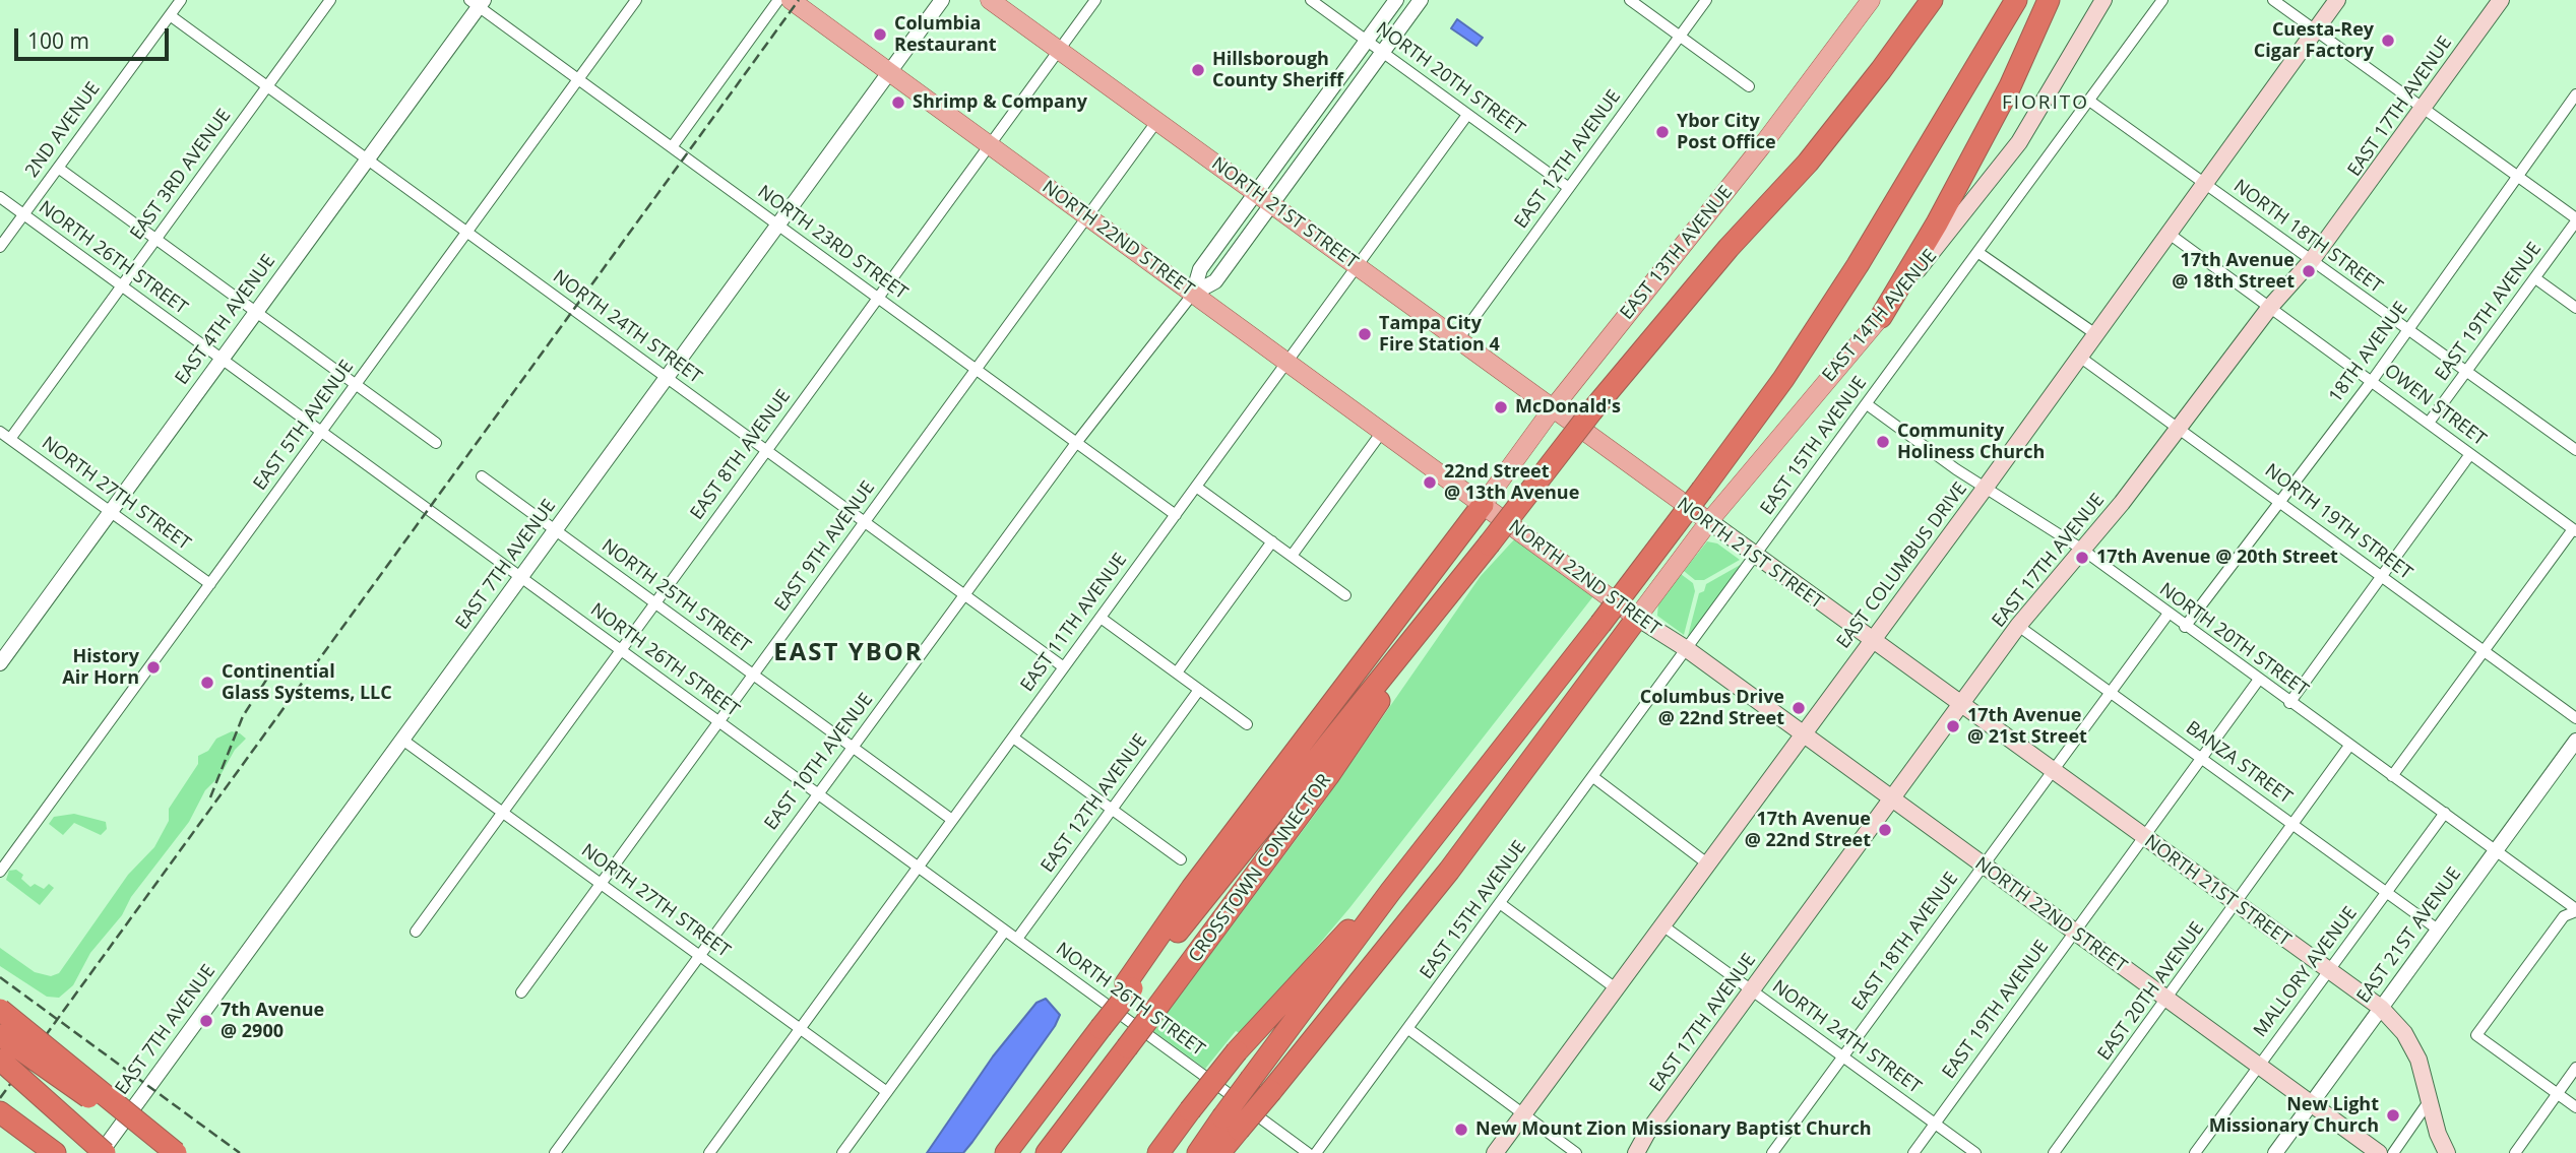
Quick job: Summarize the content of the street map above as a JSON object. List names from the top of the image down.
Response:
{
  "streets": {
    "highway": ["CROSSTOWN CONNECTOR"],
    "main road": [
      "EAST 17TH AVENUE",
      "NORTH 21ST STREET",
      "NORTH 22ND STREET",
      "EAST 13TH AVENUE",
      "EAST 14TH AVENUE",
      "EAST COLUMBUS DRIVE"
    ],
    "street": [
      "NORTH 20TH STREET",
      "2ND AVENUE",
      "EAST 12TH AVENUE",
      "EAST 3RD AVENUE",
      "NORTH 18TH STREET",
      "NORTH 23RD STREET",
      "NORTH 26TH STREET",
      "EAST 19TH AVENUE",
      "EAST 4TH AVENUE",
      "NORTH 24TH STREET",
      "18TH AVENUE",
      "OWEN STREET",
      "EAST 5TH AVENUE",
      "EAST 15TH AVENUE",
      "EAST 8TH AVENUE",
      "NORTH 27TH STREET",
      "NORTH 19TH STREET",
      "EAST 9TH AVENUE",
      "EAST 7TH AVENUE",
      "NORTH 25TH STREET",
      "EAST 11TH AVENUE",
      "EAST 10TH AVENUE",
      "BANZA STREET",
      "EAST 21ST AVENUE",
      "EAST 18TH AVENUE",
      "MALLORY AVENUE",
      "EAST 20TH AVENUE"
    ]
  },
  "crossings": [
    ["NORTH 20TH STREET", "EAST 17TH AVENUE"],
    ["NORTH 20TH STREET", "EAST 12TH AVENUE"],
    ["NORTH 20TH STREET", "EAST 19TH AVENUE"],
    ["NORTH 20TH STREET", "18TH AVENUE"],
    ["NORTH 20TH STREET", "EAST 15TH AVENUE"],
    ["NORTH 20TH STREET", "EAST COLUMBUS DRIVE"],
    ["NORTH 20TH STREET", "EAST 11TH AVENUE"],
    ["NORTH 20TH STREET", "EAST 21ST AVENUE"],
    ["NORTH 20TH STREET", "EAST 18TH AVENUE"],
    ["NORTH 20TH STREET", "MALLORY AVENUE"],
    ["NORTH 20TH STREET", "EAST 20TH AVENUE"],
    ["EAST 17TH AVENUE", "NORTH 21ST STREET"],
    ["EAST 17TH AVENUE", "NORTH 18TH STREET"],
    ["EAST 17TH AVENUE", "NORTH 22ND STREET"],
    ["EAST 17TH AVENUE", "NORTH 24TH STREET"],
    ["EAST 17TH AVENUE", "OWEN STREET"],
    ["EAST 17TH AVENUE", "NORTH 19TH STREET"],
    ["EAST 17TH AVENUE", "BANZA STREET"],
    ["2ND AVENUE", "NORTH 26TH STREET"],
    ["2ND AVENUE", "NORTH 24TH STREET"],
    ["EAST 12TH AVENUE", "NORTH 21ST STREET"],
    ["EAST 12TH AVENUE", "NORTH 26TH STREET"],
    ["EAST 3RD AVENUE", "NORTH 26TH STREET"],
    ["EAST 3RD AVENUE", "NORTH 24TH STREET"],
    ["EAST 3RD AVENUE", "NORTH 27TH STREET"],
    ["NORTH 21ST STREET", "EAST 13TH AVENUE"],
    ["NORTH 21ST STREET", "EAST 19TH AVENUE"],
    ["NORTH 21ST STREET", "EAST 14TH AVENUE"],
    ["NORTH 21ST STREET", "EAST 15TH AVENUE"],
    ["NORTH 21ST STREET", "EAST 8TH AVENUE"],
    ["NORTH 21ST STREET", "EAST 9TH AVENUE"],
    ["NORTH 21ST STREET", "EAST COLUMBUS DRIVE"],
    ["NORTH 21ST STREET", "EAST 11TH AVENUE"],
    ["NORTH 21ST STREET", "EAST 21ST AVENUE"],
    ["NORTH 21ST STREET", "EAST 18TH AVENUE"],
    ["NORTH 21ST STREET", "MALLORY AVENUE"],
    ["NORTH 21ST STREET", "EAST 20TH AVENUE"],
    ["NORTH 18TH STREET", "EAST 19TH AVENUE"],
    ["NORTH 18TH STREET", "18TH AVENUE"],
    ["NORTH 18TH STREET", "EAST 15TH AVENUE"],
    ["NORTH 18TH STREET", "EAST COLUMBUS DRIVE"],
    ["NORTH 22ND STREET", "EAST 13TH AVENUE"],
    ["NORTH 22ND STREET", "EAST 19TH AVENUE"],
    ["NORTH 22ND STREET", "EAST 14TH AVENUE"],
    ["NORTH 22ND STREET", "EAST 15TH AVENUE"],
    ["NORTH 22ND STREET", "EAST 8TH AVENUE"],
    ["NORTH 22ND STREET", "EAST 9TH AVENUE"],
    ["NORTH 22ND STREET", "EAST 7TH AVENUE"],
    ["NORTH 22ND STREET", "EAST COLUMBUS DRIVE"],
    ["NORTH 22ND STREET", "EAST 11TH AVENUE"],
    ["NORTH 22ND STREET", "EAST 10TH AVENUE"],
    ["NORTH 22ND STREET", "EAST 21ST AVENUE"],
    ["NORTH 22ND STREET", "EAST 18TH AVENUE"],
    ["NORTH 22ND STREET", "MALLORY AVENUE"],
    ["NORTH 22ND STREET", "EAST 20TH AVENUE"],
    ["NORTH 23RD STREET", "EAST 4TH AVENUE"],
    ["NORTH 23RD STREET", "EAST 5TH AVENUE"],
    ["NORTH 23RD STREET", "EAST 8TH AVENUE"],
    ["NORTH 23RD STREET", "EAST 9TH AVENUE"],
    ["NORTH 23RD STREET", "EAST 7TH AVENUE"],
    ["NORTH 23RD STREET", "EAST 11TH AVENUE"],
    ["NORTH 23RD STREET", "EAST 10TH AVENUE"],
    ["NORTH 26TH STREET", "EAST 4TH AVENUE"],
    ["NORTH 26TH STREET", "EAST 5TH AVENUE"],
    ["NORTH 26TH STREET", "EAST 8TH AVENUE"],
    ["NORTH 26TH STREET", "EAST 9TH AVENUE"],
    ["NORTH 26TH STREET", "EAST 7TH AVENUE"],
    ["NORTH 26TH STREET", "EAST 11TH AVENUE"],
    ["NORTH 26TH STREET", "EAST 10TH AVENUE"],
    ["EAST 19TH AVENUE", "NORTH 24TH STREET"],
    ["EAST 19TH AVENUE", "OWEN STREET"],
    ["EAST 19TH AVENUE", "BANZA STREET"],
    ["EAST 4TH AVENUE", "NORTH 24TH STREET"],
    ["EAST 4TH AVENUE", "NORTH 27TH STREET"],
    ["NORTH 24TH STREET", "EAST 5TH AVENUE"],
    ["NORTH 24TH STREET", "EAST 8TH AVENUE"],
    ["NORTH 24TH STREET", "EAST 9TH AVENUE"],
    ["NORTH 24TH STREET", "EAST 7TH AVENUE"],
    ["NORTH 24TH STREET", "EAST COLUMBUS DRIVE"],
    ["NORTH 24TH STREET", "EAST 11TH AVENUE"],
    ["NORTH 24TH STREET", "EAST 10TH AVENUE"],
    ["NORTH 24TH STREET", "EAST 18TH AVENUE"],
    ["18TH AVENUE", "OWEN STREET"],
    ["18TH AVENUE", "NORTH 19TH STREET"],
    ["OWEN STREET", "EAST COLUMBUS DRIVE"],
    ["EAST 5TH AVENUE", "NORTH 27TH STREET"],
    ["EAST 8TH AVENUE", "NORTH 27TH STREET"],
    ["EAST 8TH AVENUE", "NORTH 25TH STREET"],
    ["NORTH 27TH STREET", "EAST 9TH AVENUE"],
    ["NORTH 27TH STREET", "EAST 7TH AVENUE"],
    ["NORTH 27TH STREET", "EAST 11TH AVENUE"],
    ["NORTH 27TH STREET", "EAST 10TH AVENUE"],
    ["NORTH 19TH STREET", "EAST COLUMBUS DRIVE"],
    ["EAST 9TH AVENUE", "NORTH 25TH STREET"],
    ["EAST 7TH AVENUE", "NORTH 25TH STREET"],
    ["NORTH 25TH STREET", "EAST 11TH AVENUE"],
    ["NORTH 25TH STREET", "EAST 10TH AVENUE"],
    ["BANZA STREET", "EAST 21ST AVENUE"],
    ["BANZA STREET", "EAST 18TH AVENUE"],
    ["BANZA STREET", "MALLORY AVENUE"],
    ["BANZA STREET", "EAST 20TH AVENUE"]
  ],
  "districts": ["FIORITO", "EAST YBOR"],
  "places": [
    "Columbia Restaurant",
    "Cuesta-Rey Cigar Factory",
    "Hillsborough County Sheriff",
    "Shrimp & Company",
    "Ybor City Post Office",
    "17th Avenue @ 18th Street",
    "Tampa City Fire Station 4",
    "McDonald's",
    "Community Holiness Church",
    "22nd Street @ 13th Avenue",
    "17th Avenue @ 20th Street",
    "History Air Horn",
    "Continential Glass Systems, LLC",
    "Columbus Drive @ 22nd Street",
    "17th Avenue @ 21st Street",
    "17th Avenue @ 22nd Street",
    "7th Avenue @ 2900",
    "New Light Missionary Church",
    "New Mount Zion Missionary Baptist Church"
  ],
  "scale_bar": "100 m"
}
